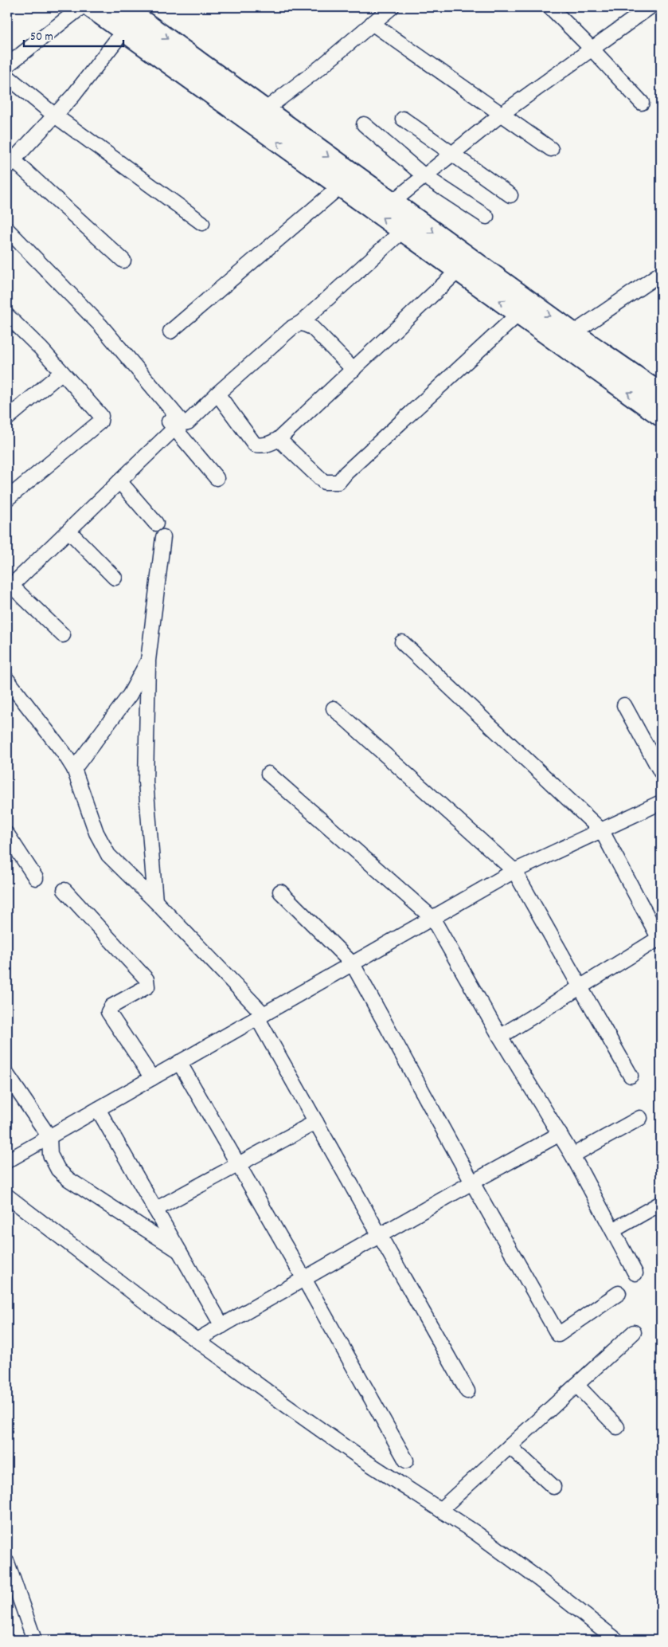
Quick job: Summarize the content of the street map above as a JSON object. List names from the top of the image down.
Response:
{
  "scale_bar": "50 m"
}
